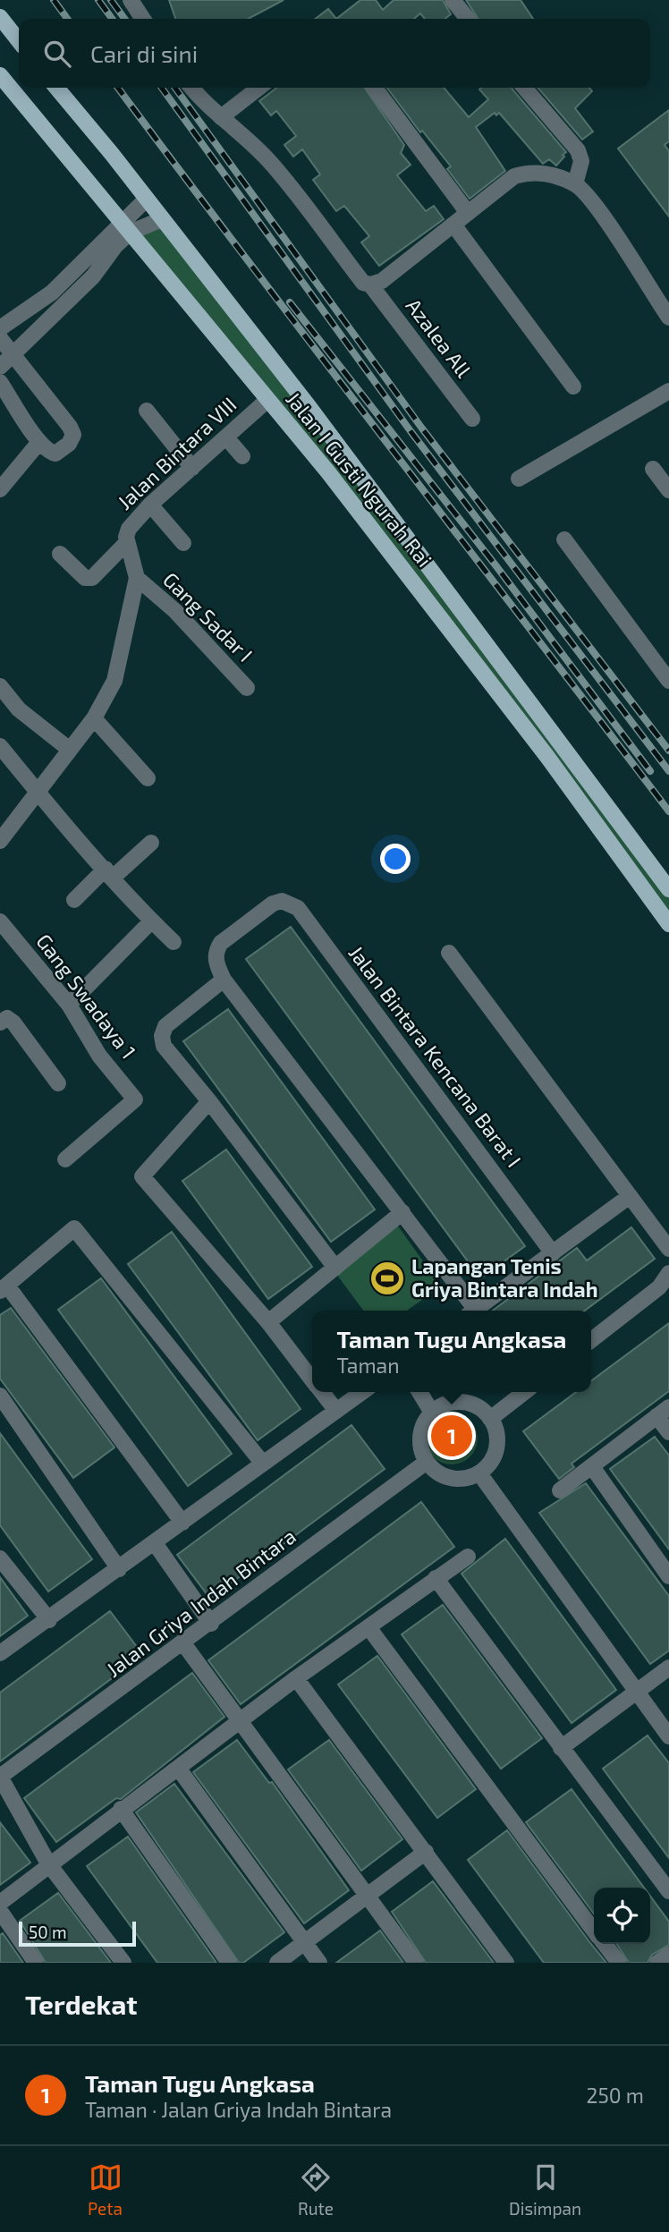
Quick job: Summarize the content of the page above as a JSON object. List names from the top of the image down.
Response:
{
  "streets": {
    "main road": ["Jalan I Gusti Ngurah Rai"],
    "street": [
      "Azalea All",
      "Jalan Bintara VIII",
      "Gang Sadar I",
      "Gang Swadaya 1",
      "Jalan Bintara Kencana Barat I",
      "Jalan Griya Indah Bintara"
    ]
  },
  "crossings": [
    ["Jalan Bintara VIII", "Jalan I Gusti Ngurah Rai"],
    ["Jalan Bintara VIII", "Gang Sadar I"]
  ],
  "places": {
    "sports": ["Lapangan Tenis Griya Bintara Indah"]
  },
  "scale_bar": "50 m",
  "page": {
    "search": "Cari di sini",
    "popup": ["Taman Tugu Angkasa", "Taman"],
    "pins": "1",
    "scale": "50 m",
    "heading": "Terdekat",
    "list": [
      {
        "mark": "1",
        "name": "Taman Tugu Angkasa",
        "note": "Taman · Jalan Griya Indah Bintara",
        "value": "250 m"
      }
    ],
    "nav": ["Peta", "Rute", "Disimpan"]
  }
}
